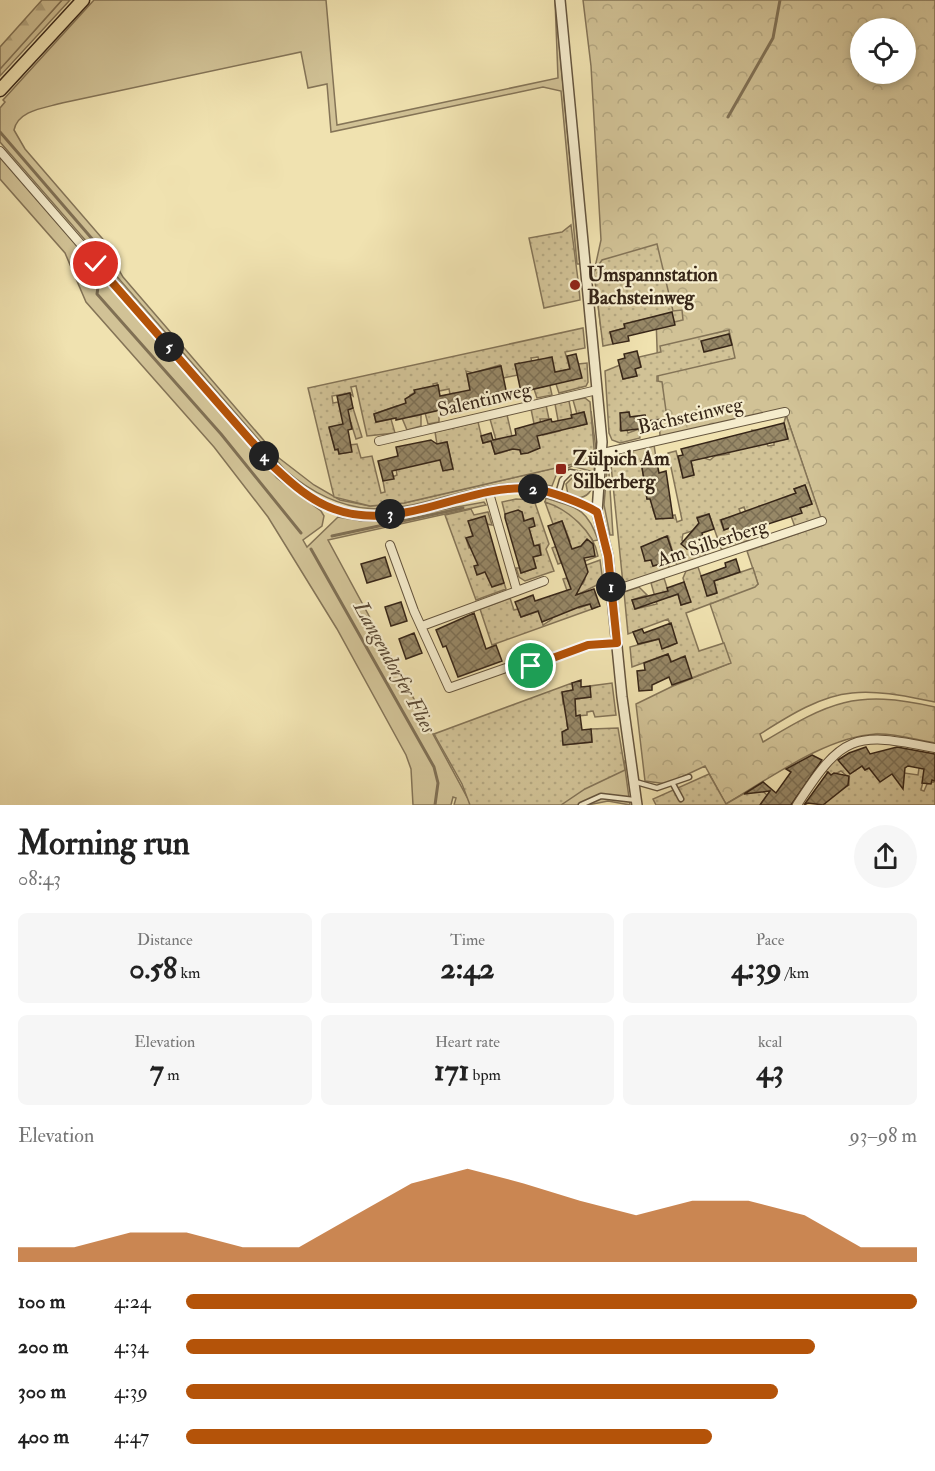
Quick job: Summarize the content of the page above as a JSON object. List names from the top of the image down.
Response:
{
  "streets": {
    "street": ["Salentinweg", "Bachsteinweg", "Am Silberberg"]
  },
  "water": ["Langendorfer Flies"],
  "places": {
    "other": ["Umspannstation Bachsteinweg"],
    "transit": ["Zülpich Am Silberberg"]
  },
  "page": {
    "pins": [
      "5",
      "4",
      "2",
      "3",
      "1"
    ],
    "heading": ["Morning run", "08:43"],
    "stats": [
      ["Distance", "0.58 km"],
      ["Time", "2:42"],
      ["Pace", "4:39 /km"],
      ["Elevation", "7 m"],
      ["Heart rate", "171 bpm"],
      ["kcal", "43"]
    ],
    "chart": ["Elevation", "93–98 m"],
    "list": [
      {
        "name": "100 m",
        "note": "4:24"
      },
      {
        "name": "200 m",
        "note": "4:34"
      },
      {
        "name": "300 m",
        "note": "4:39"
      },
      {
        "name": "400 m",
        "note": "4:47"
      }
    ]
  }
}
